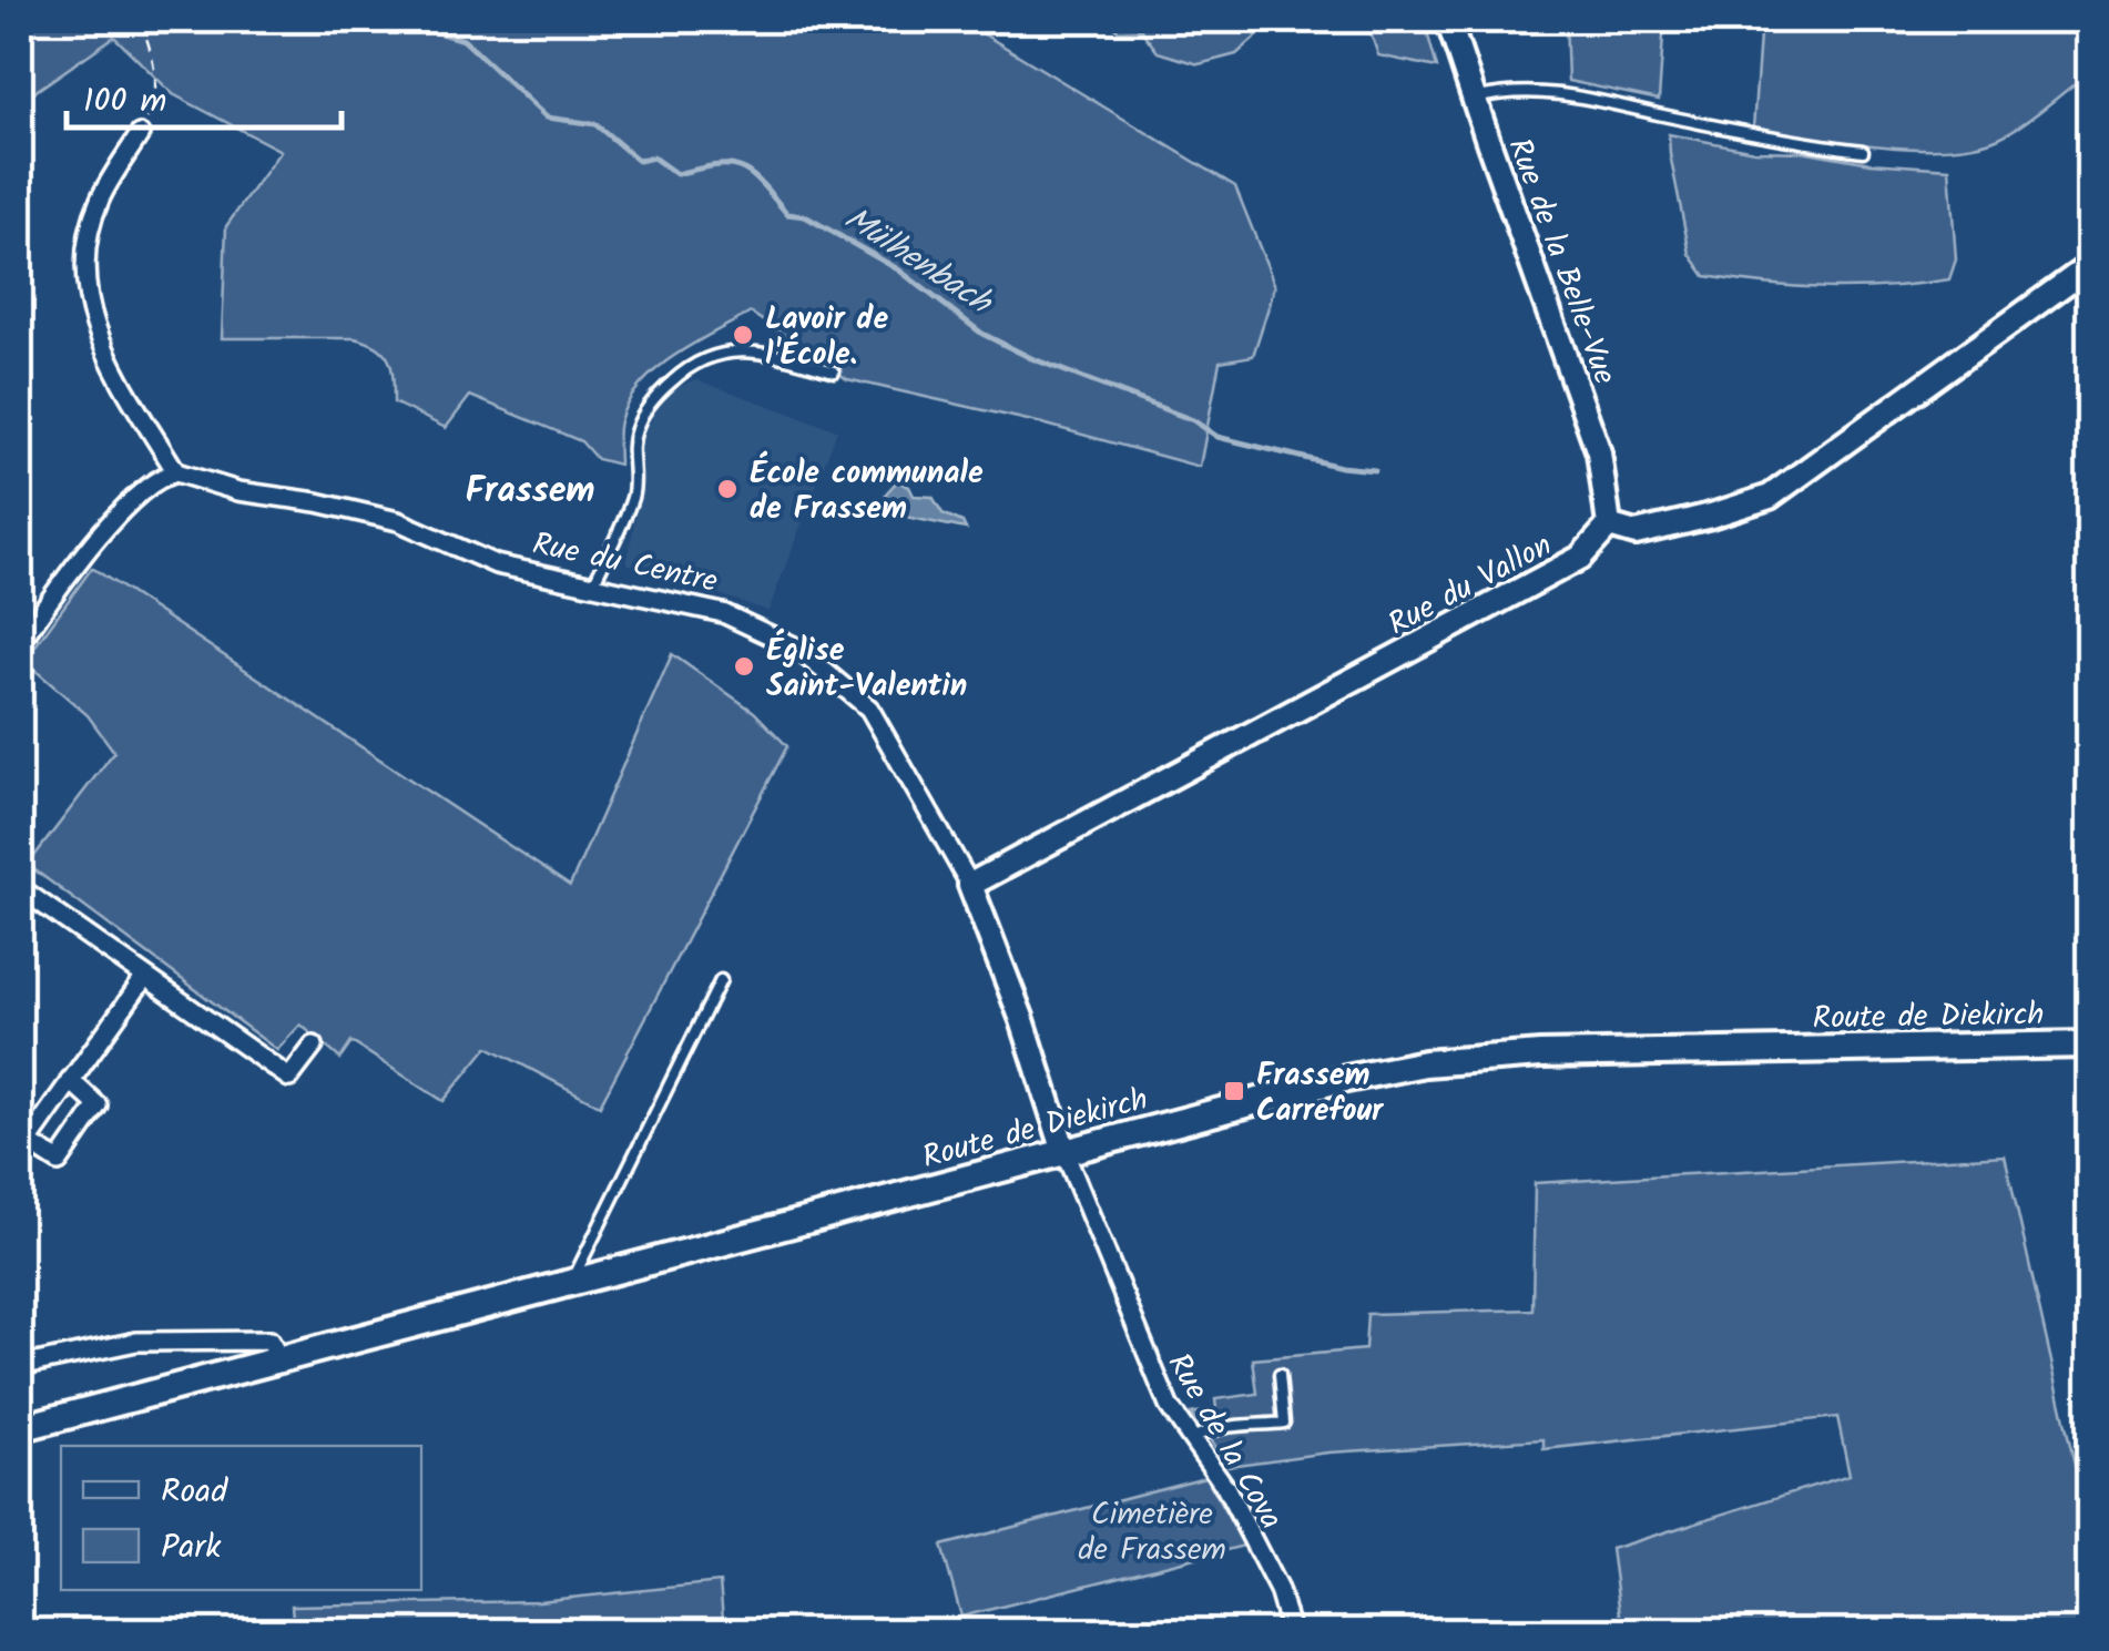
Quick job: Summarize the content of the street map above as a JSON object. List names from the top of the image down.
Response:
{
  "streets": {
    "main road": ["Route de Diekirch"],
    "street": [
      "Rue de la Belle-Vue",
      "Rue du Centre",
      "Rue du Vallon",
      "Rue de la Cova"
    ]
  },
  "crossings": [
    ["Rue de la Belle-Vue", "Rue du Vallon"],
    ["Rue du Centre", "Rue du Vallon"],
    ["Rue du Centre", "Route de Diekirch"],
    ["Rue du Centre", "Rue de la Cova"],
    ["Route de Diekirch", "Rue de la Cova"]
  ],
  "districts": ["Frassem"],
  "water": ["Mülhenbach"],
  "parks": ["Cimetière de Frassem"],
  "places": {
    "other": ["Lavoir de l'École.", "École communale de Frassem", "Église Saint-Valentin"],
    "transit": ["Frassem Carrefour"]
  },
  "legend": ["Road", "Park"],
  "scale_bar": "100 m"
}
